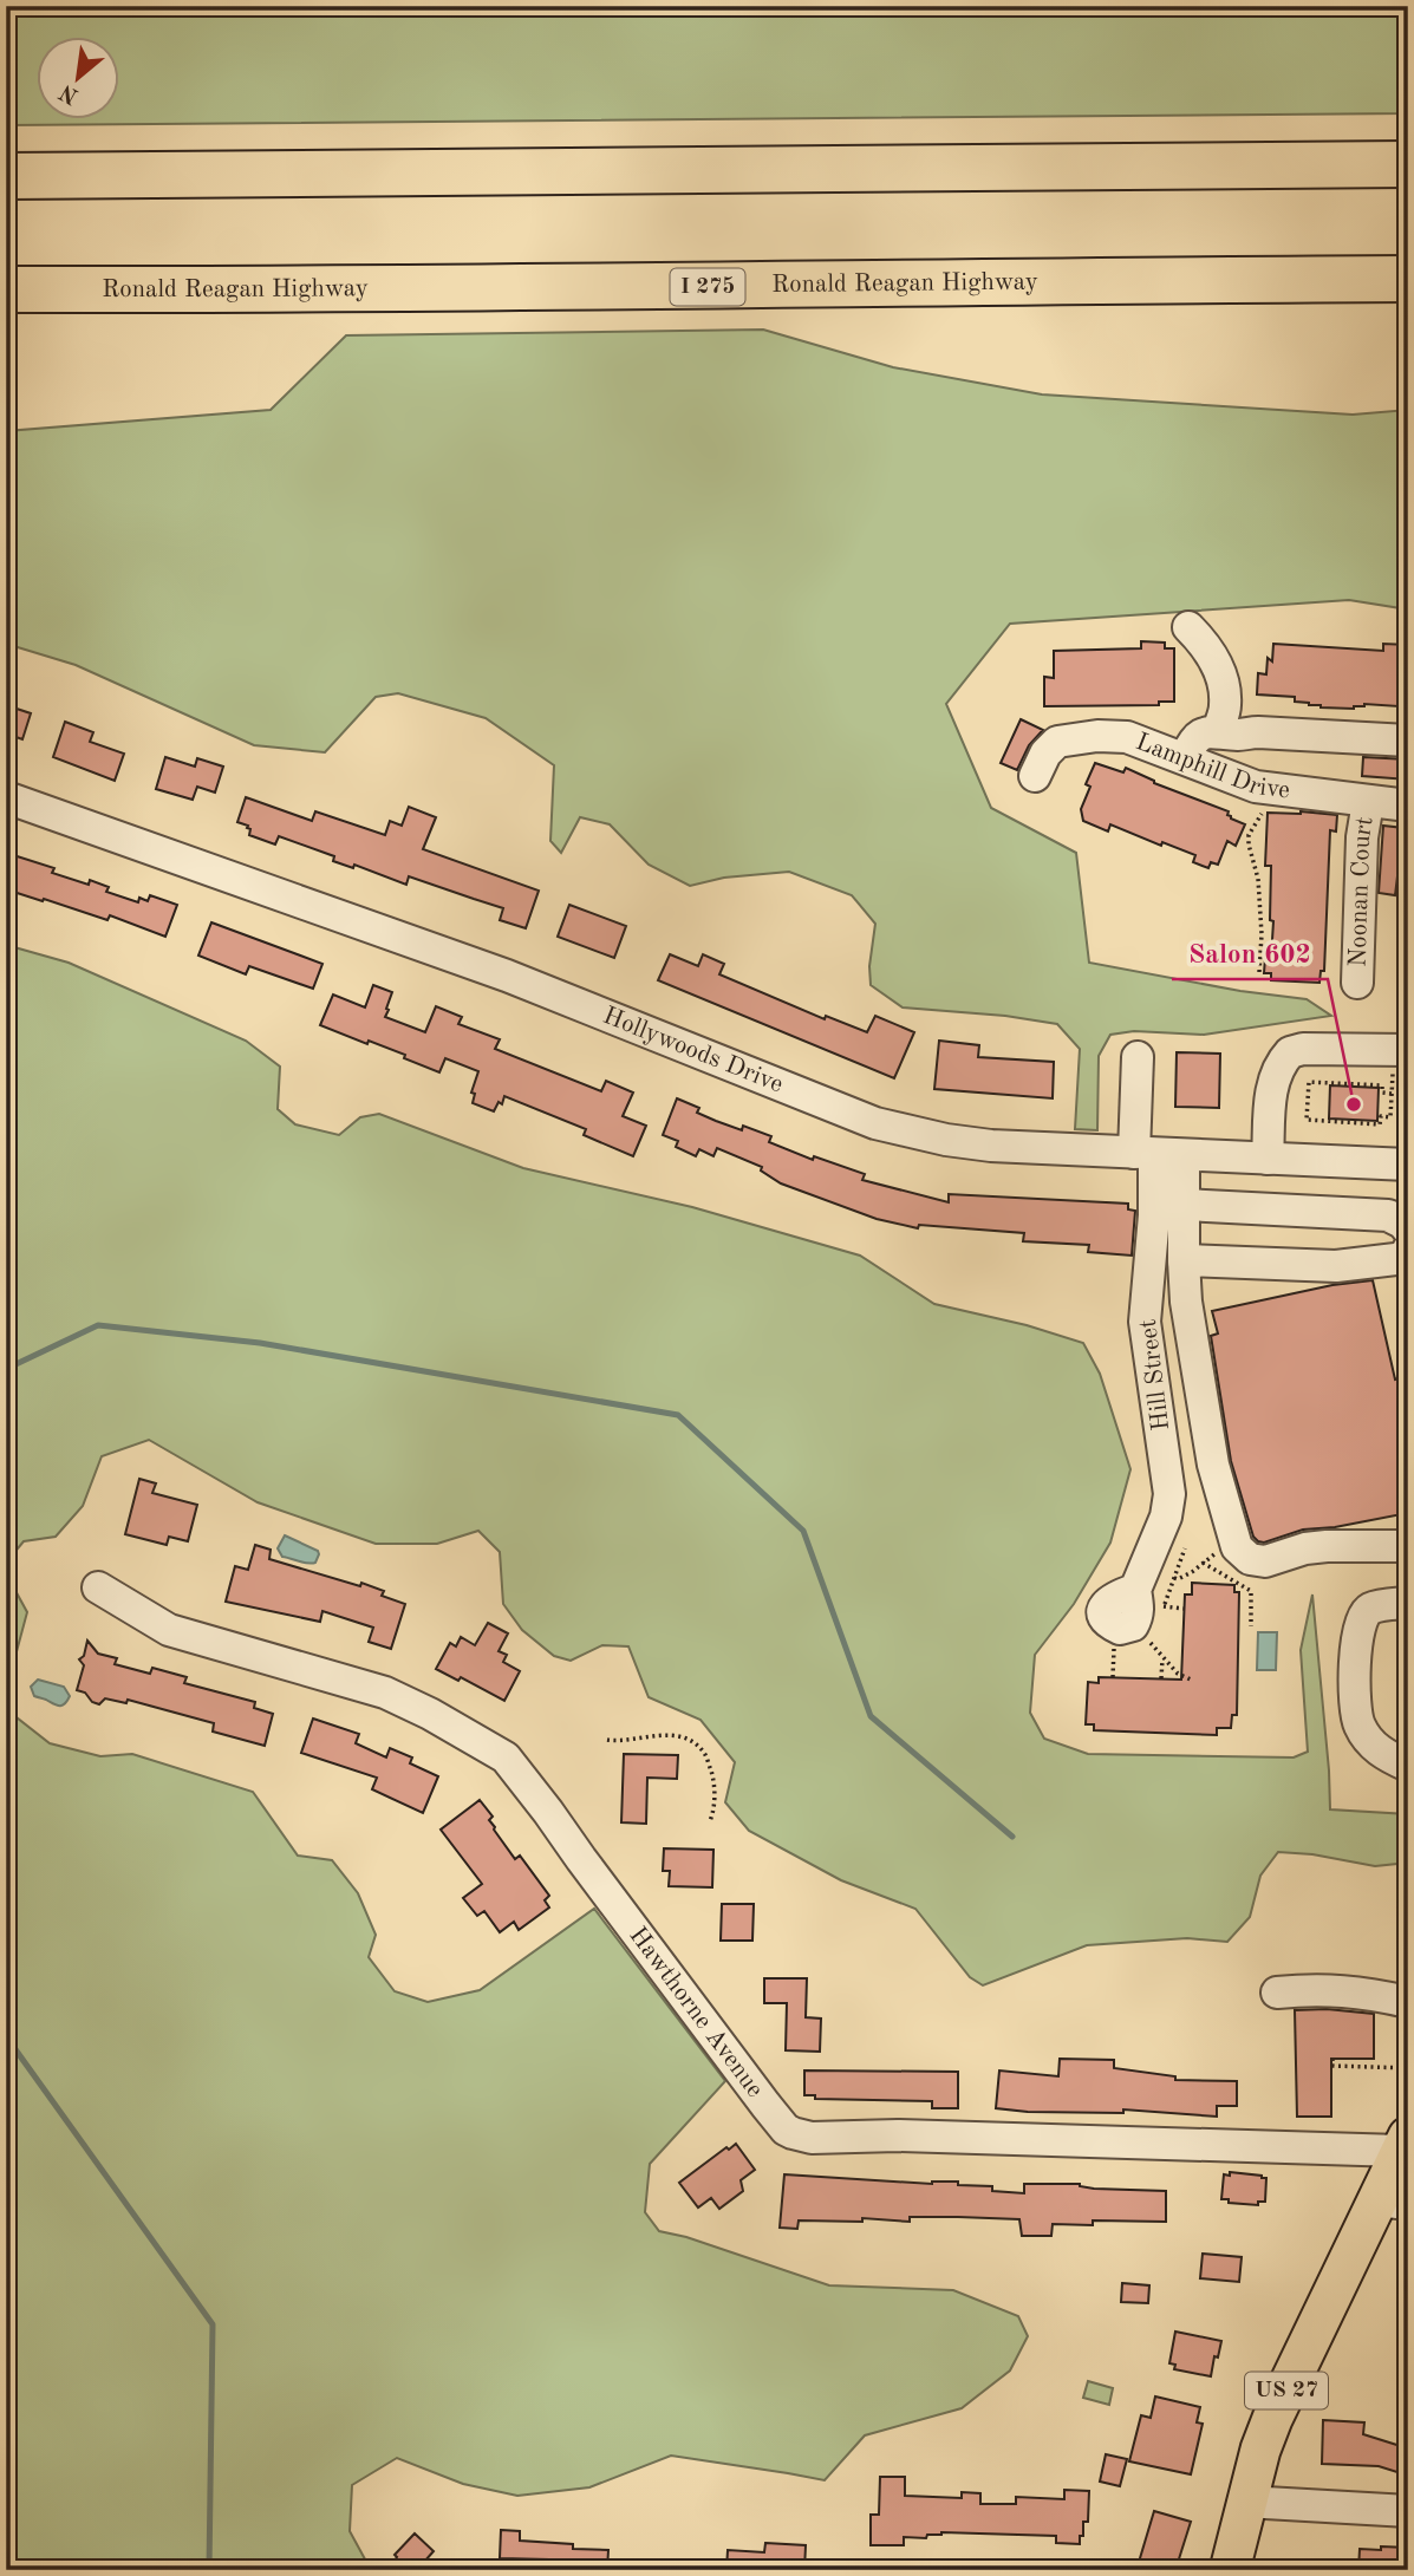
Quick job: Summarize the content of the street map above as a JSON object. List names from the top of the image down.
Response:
{
  "streets": {
    "highway": ["Ronald Reagan Highway", "I 275"],
    "main road": ["US 27"],
    "street": [
      "Lamphill Drive",
      "Noonan Court",
      "Hollywoods Drive",
      "Hill Street",
      "Hawthorne Avenue"
    ]
  },
  "crossings": [
    ["Lamphill Drive", "Noonan Court"],
    ["Hollywoods Drive", "Hill Street"],
    ["Hawthorne Avenue", "US 27"]
  ],
  "places": ["Salon 602"],
  "north": "bottom left"
}
